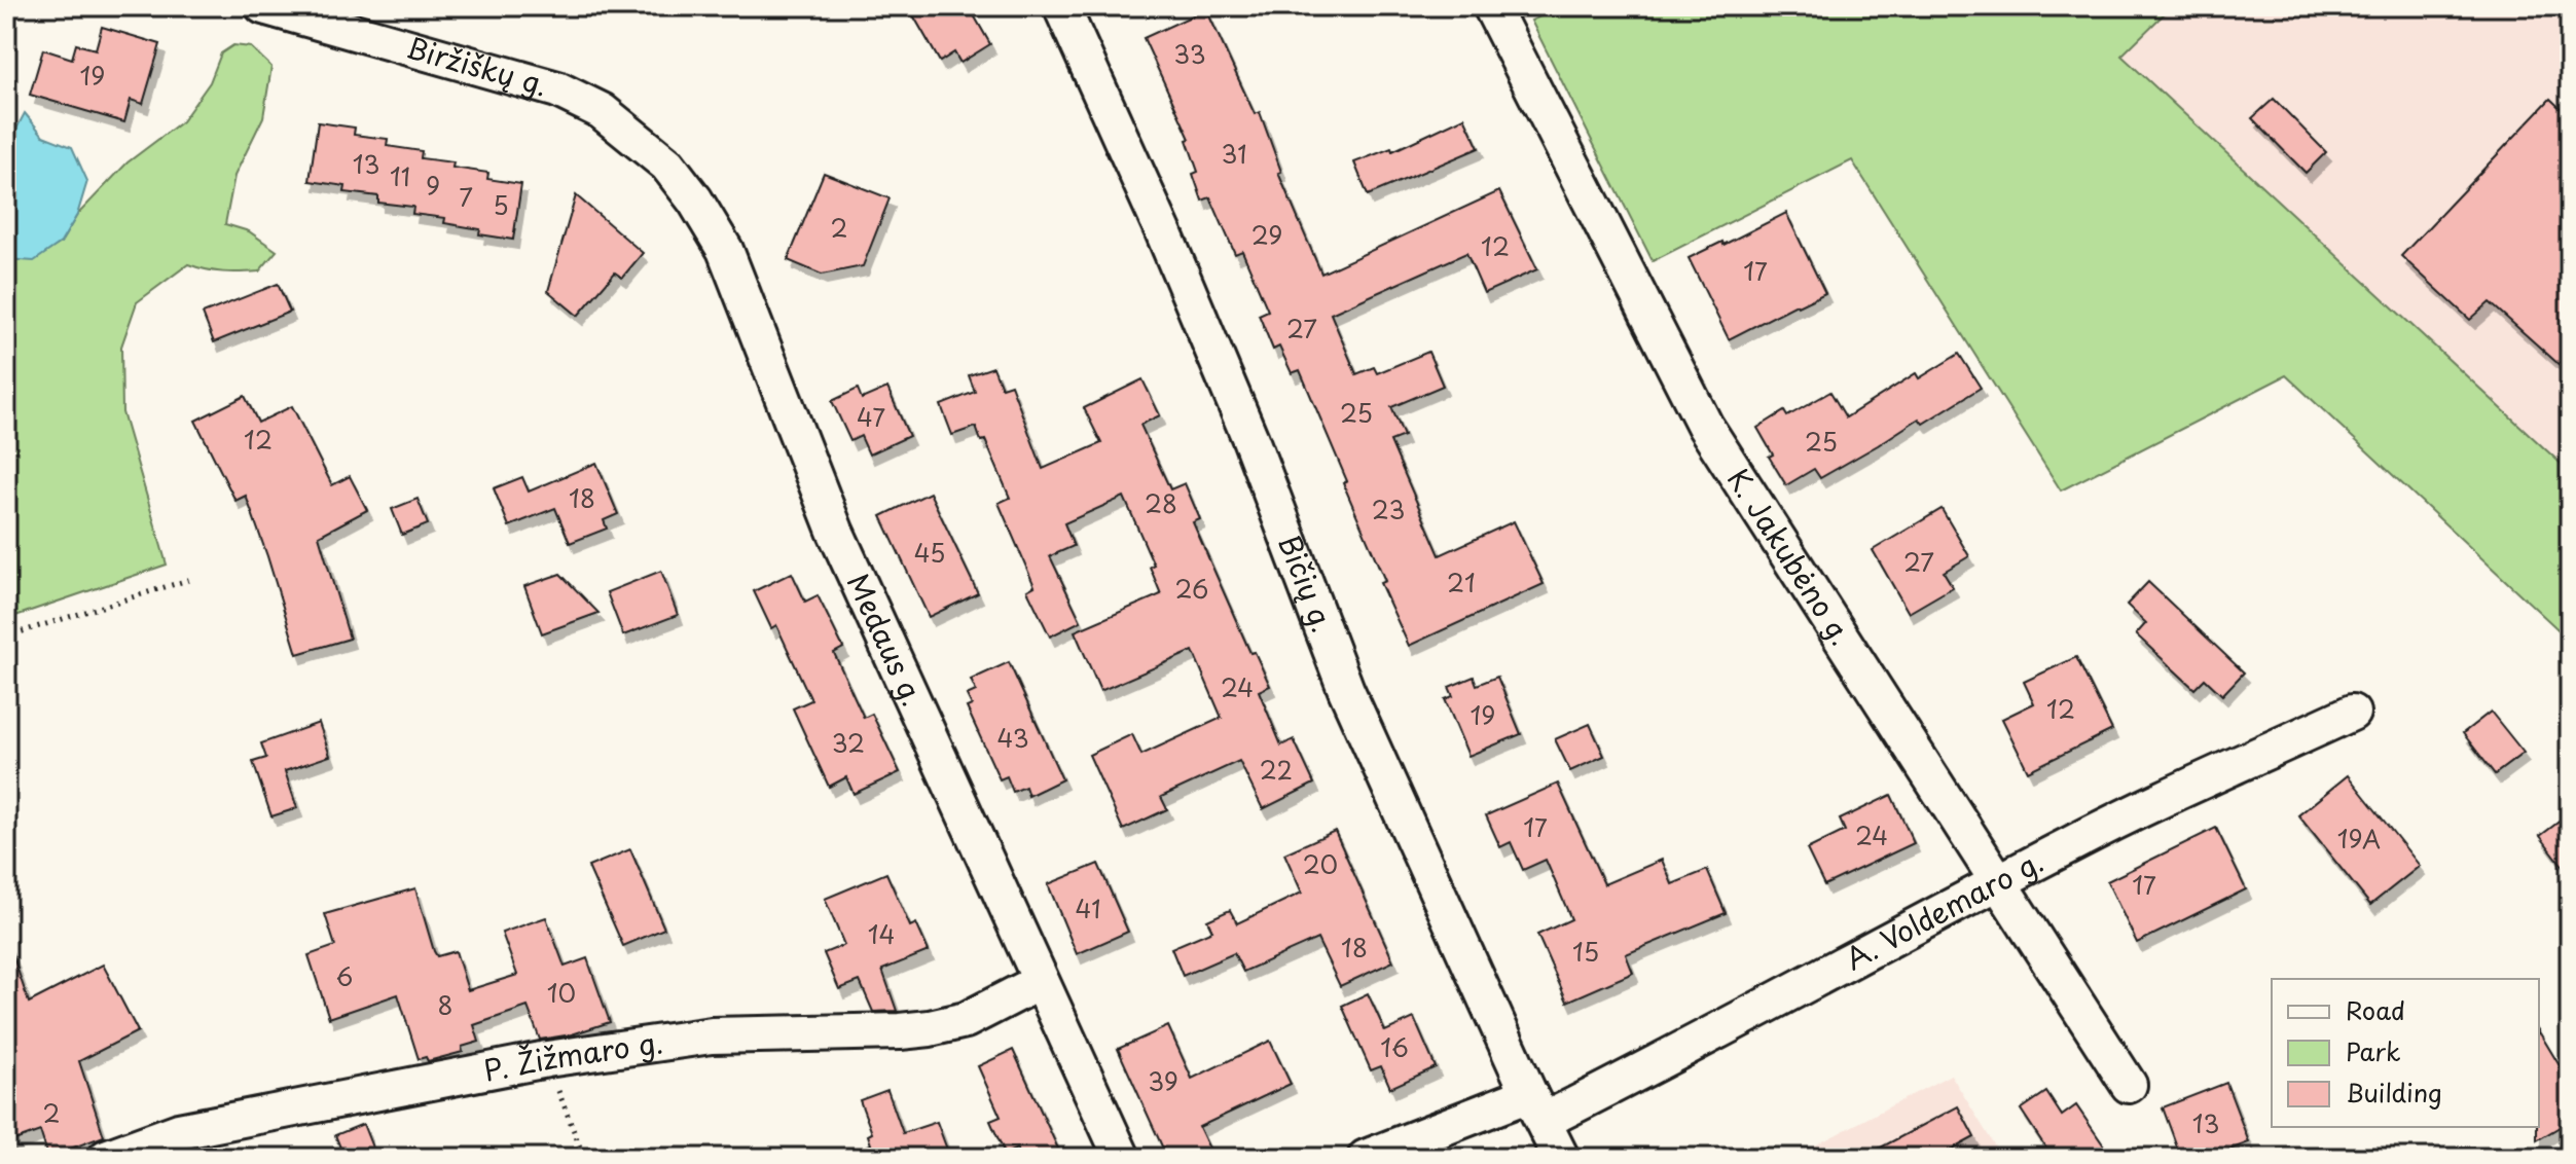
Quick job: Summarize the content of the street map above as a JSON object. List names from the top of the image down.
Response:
{
  "streets": {
    "street": [
      "Biržiškų g.",
      "K. Jakubėno g.",
      "Bičių g.",
      "Medaus g.",
      "A. Voldemaro g.",
      "P. Žižmaro g."
    ]
  },
  "crossings": [
    ["Biržiškų g.", "Medaus g."],
    ["K. Jakubėno g.", "A. Voldemaro g."],
    ["Bičių g.", "A. Voldemaro g."],
    ["Medaus g.", "P. Žižmaro g."]
  ],
  "house_numbers": [
    "33",
    "19",
    "31",
    "13",
    "11",
    "9",
    "7",
    "5",
    "2",
    "29",
    "12",
    "17",
    "27",
    "25",
    "47",
    "12",
    "25",
    "18",
    "28",
    "23",
    "45",
    "27",
    "21",
    "26",
    "24",
    "12",
    "19",
    "43",
    "32",
    "22",
    "17",
    "24",
    "19A",
    "20",
    "17",
    "41",
    "14",
    "18",
    "15",
    "6",
    "10",
    "8",
    "16",
    "39",
    "2",
    "13"
  ],
  "legend": ["Road", "Park", "Building"]
}
